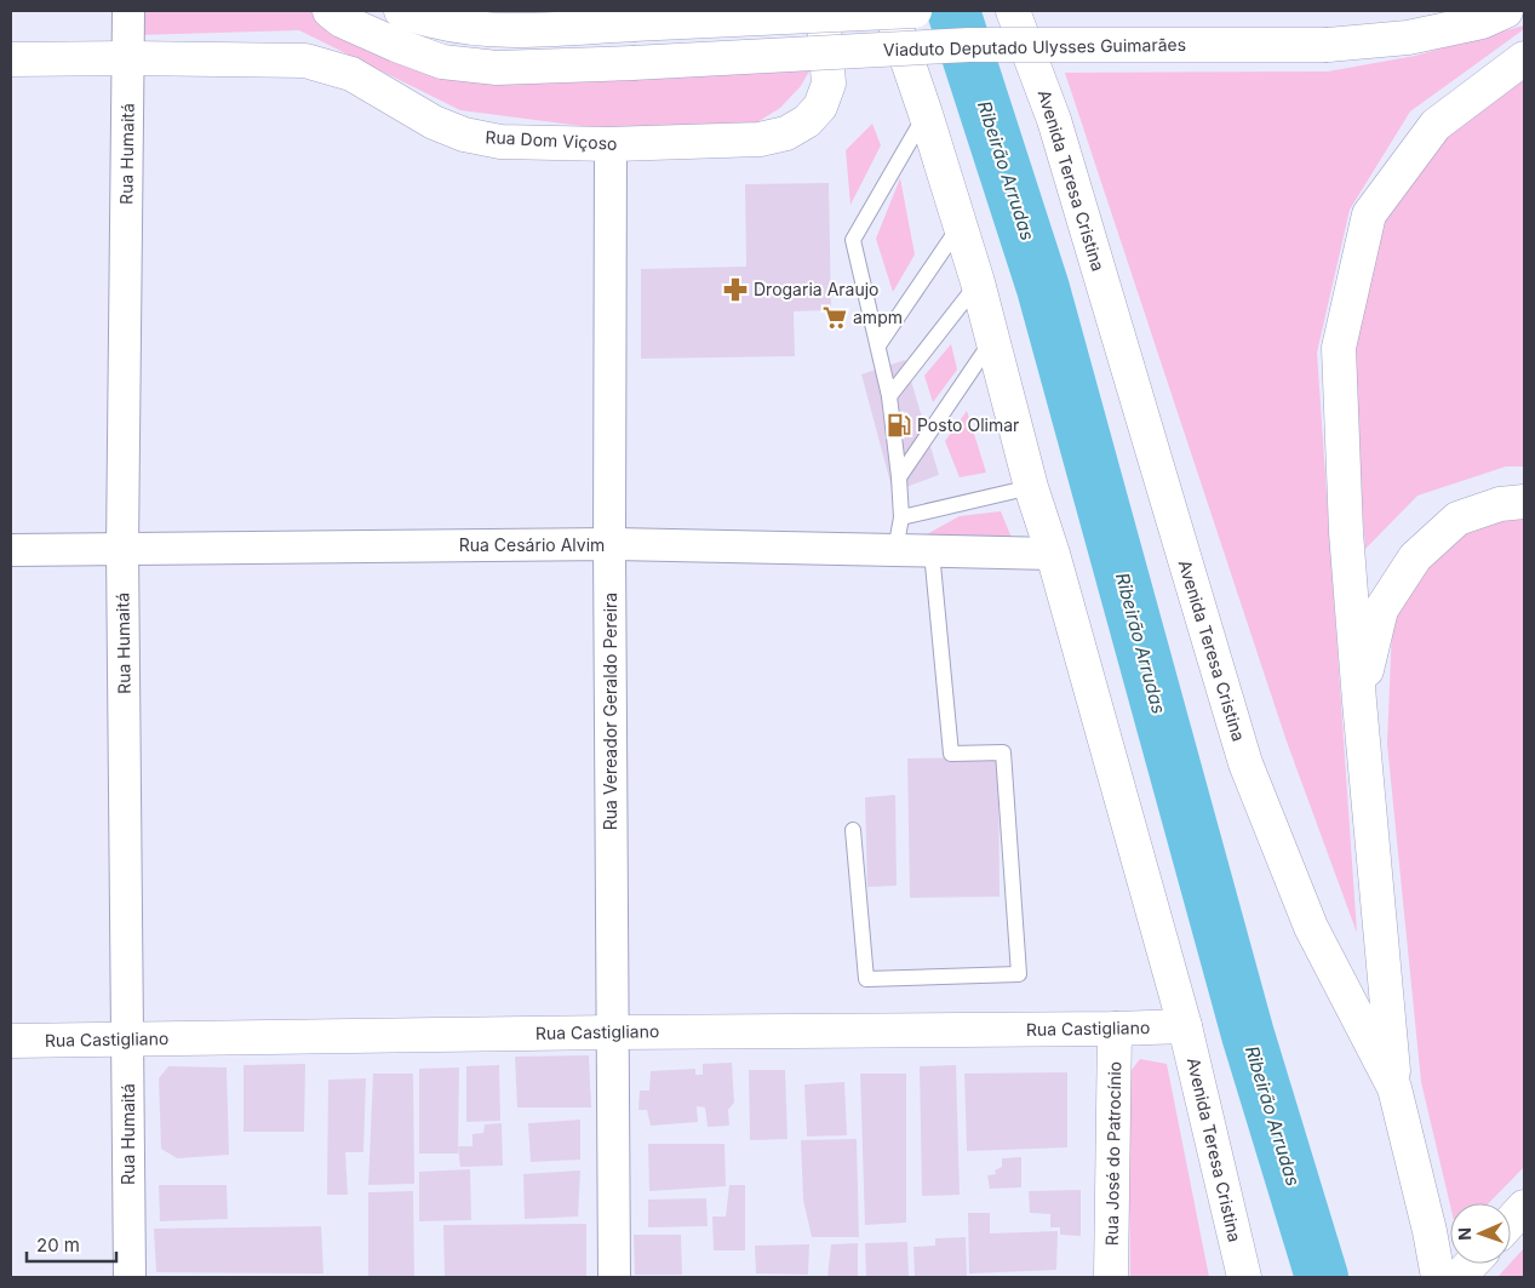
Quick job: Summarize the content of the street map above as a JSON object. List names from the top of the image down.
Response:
{
  "streets": {
    "main road": [
      "Viaduto Deputado Ulysses Guimarães",
      "Rua Dom Viçoso",
      "Avenida Teresa Cristina",
      "Rua Castigliano",
      "Rua José do Patrocínio"
    ],
    "street": ["Rua Humaitá", "Rua Cesário Alvim", "Rua Vereador Geraldo Pereira"]
  },
  "crossings": [
    ["Rua Dom Viçoso", "Rua Humaitá"],
    ["Rua Dom Viçoso", "Rua Vereador Geraldo Pereira"],
    ["Rua Humaitá", "Rua Cesário Alvim"],
    ["Rua Humaitá", "Rua Castigliano"],
    ["Avenida Teresa Cristina", "Rua Cesário Alvim"],
    ["Avenida Teresa Cristina", "Rua Castigliano"],
    ["Rua Cesário Alvim", "Rua Vereador Geraldo Pereira"],
    ["Rua Vereador Geraldo Pereira", "Rua Castigliano"],
    ["Rua Castigliano", "Rua José do Patrocínio"]
  ],
  "water": ["Ribeirão Arrudas"],
  "places": {
    "pharmacy": ["Drogaria Araujo"],
    "supermarket": ["ampm"],
    "fuel station": ["Posto Olimar"]
  },
  "scale_bar": "20 m",
  "north": "left"
}
